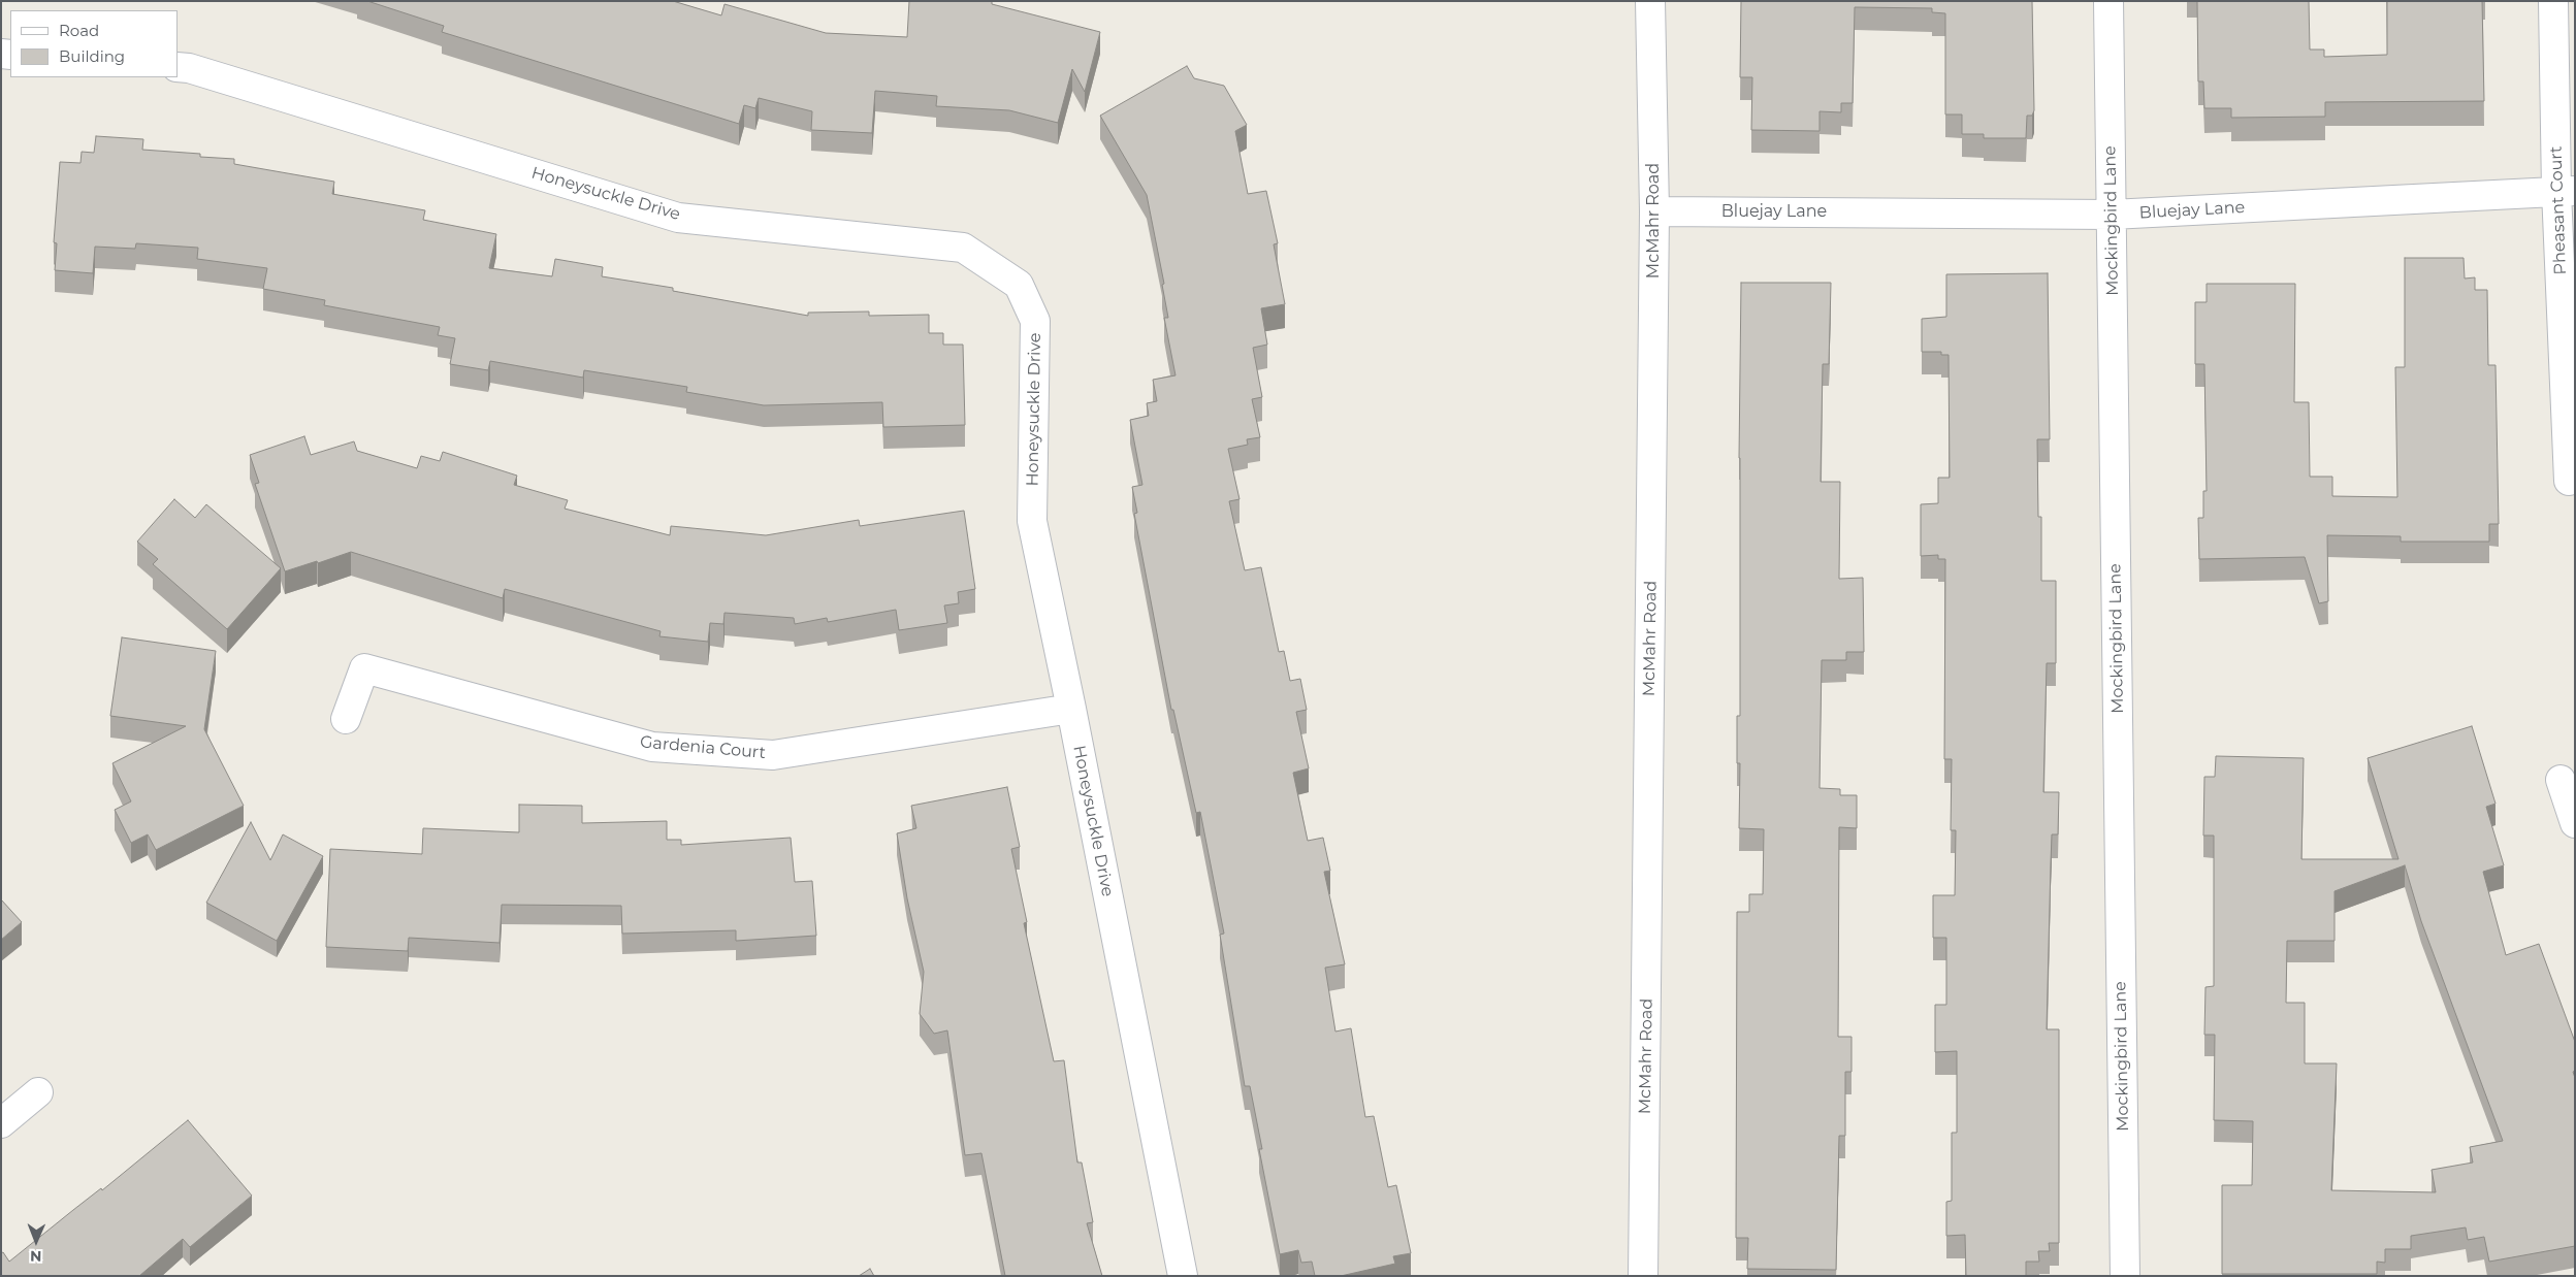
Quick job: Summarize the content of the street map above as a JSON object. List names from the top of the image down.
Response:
{
  "streets": {
    "street": [
      "Honeysuckle Drive",
      "Bluejay Lane",
      "Pheasant Court",
      "McMahr Road",
      "Mockingbird Lane",
      "Gardenia Court"
    ]
  },
  "crossings": [
    ["Honeysuckle Drive", "Gardenia Court"],
    ["Bluejay Lane", "Pheasant Court"],
    ["Bluejay Lane", "McMahr Road"],
    ["Bluejay Lane", "Mockingbird Lane"]
  ],
  "legend": ["Road", "Building"],
  "north": "bottom"
}
